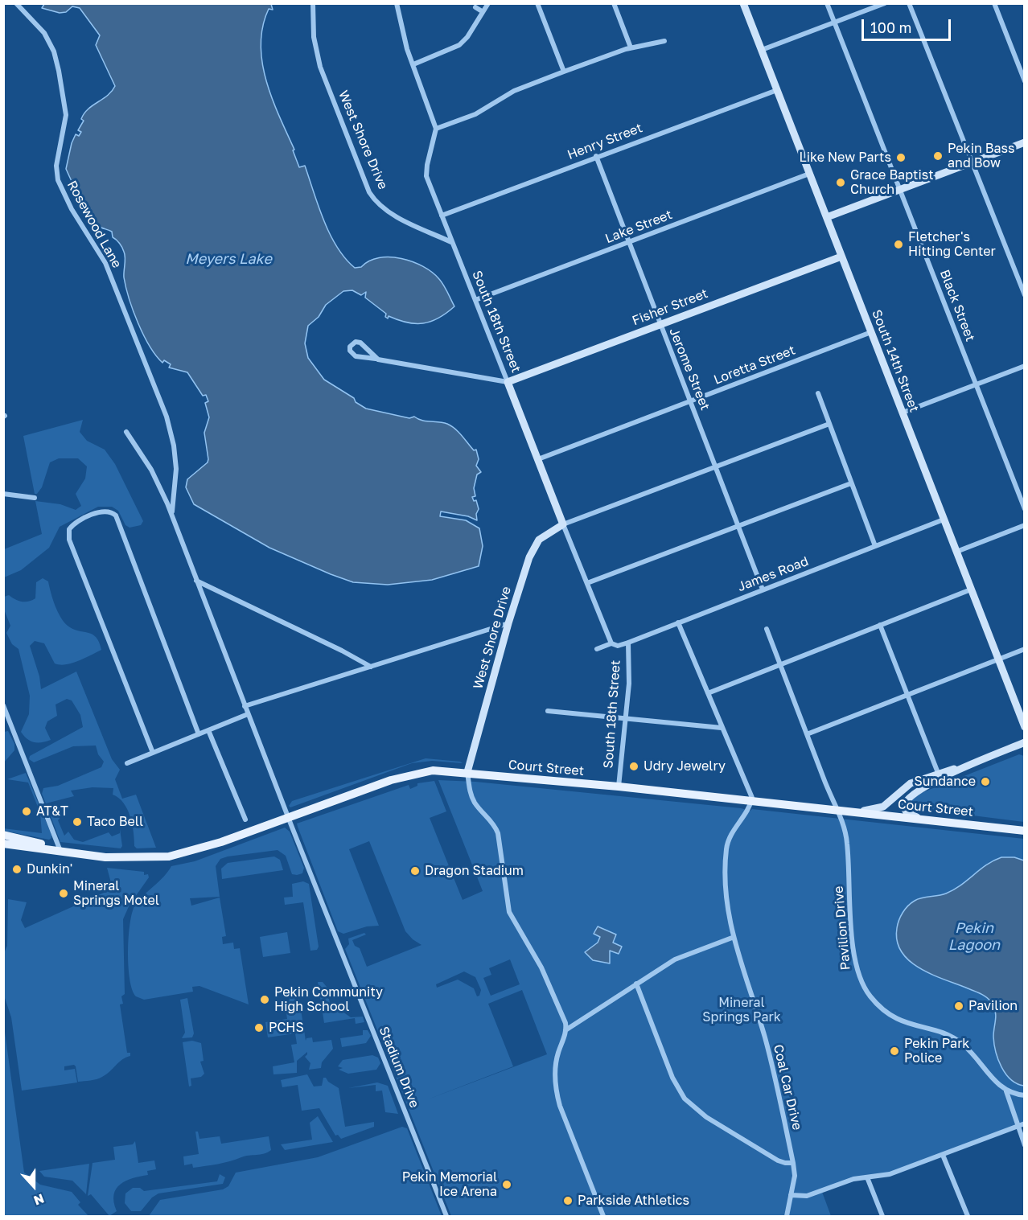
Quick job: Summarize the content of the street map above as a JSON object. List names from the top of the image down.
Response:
{
  "streets": {
    "main road": ["Court Street"],
    "street": [
      "West Shore Drive",
      "Henry Street",
      "Rosewood Lane",
      "Lake Street",
      "Black Street",
      "Fisher Street",
      "South 18th Street",
      "South 14th Street",
      "Loretta Street",
      "Jerome Street",
      "James Road",
      "Pavilion Drive",
      "Stadium Drive",
      "Coal Car Drive"
    ]
  },
  "crossings": [
    ["West Shore Drive", "South 18th Street"],
    ["West Shore Drive", "Court Street"],
    ["Henry Street", "South 18th Street"],
    ["Henry Street", "South 14th Street"],
    ["Henry Street", "Jerome Street"],
    ["Rosewood Lane", "Stadium Drive"],
    ["Lake Street", "South 18th Street"],
    ["Lake Street", "South 14th Street"],
    ["Lake Street", "Jerome Street"],
    ["Fisher Street", "South 18th Street"],
    ["Fisher Street", "South 14th Street"],
    ["Fisher Street", "Jerome Street"],
    ["South 18th Street", "Loretta Street"],
    ["South 18th Street", "James Road"],
    ["South 18th Street", "Court Street"],
    ["South 14th Street", "Loretta Street"],
    ["South 14th Street", "James Road"],
    ["Loretta Street", "Jerome Street"],
    ["Jerome Street", "James Road"],
    ["Court Street", "Pavilion Drive"],
    ["Court Street", "Stadium Drive"],
    ["Court Street", "Coal Car Drive"]
  ],
  "water": ["Meyers Lake", "Pekin Lagoon"],
  "parks": ["Mineral Springs Park"],
  "places": [
    "Pekin Bass and Bow",
    "Like New Parts",
    "Grace Baptist Church",
    "Fletcher's Hitting Center",
    "Udry Jewelry",
    "Sundance",
    "AT&T",
    "Taco Bell",
    "Dunkin'",
    "Dragon Stadium",
    "Mineral Springs Motel",
    "Pekin Community High School",
    "Pavilion",
    "PCHS",
    "Pekin Park Police",
    "Pekin Memorial Ice Arena",
    "Parkside Athletics"
  ],
  "scale_bar": "100 m",
  "north": "bottom"
}
